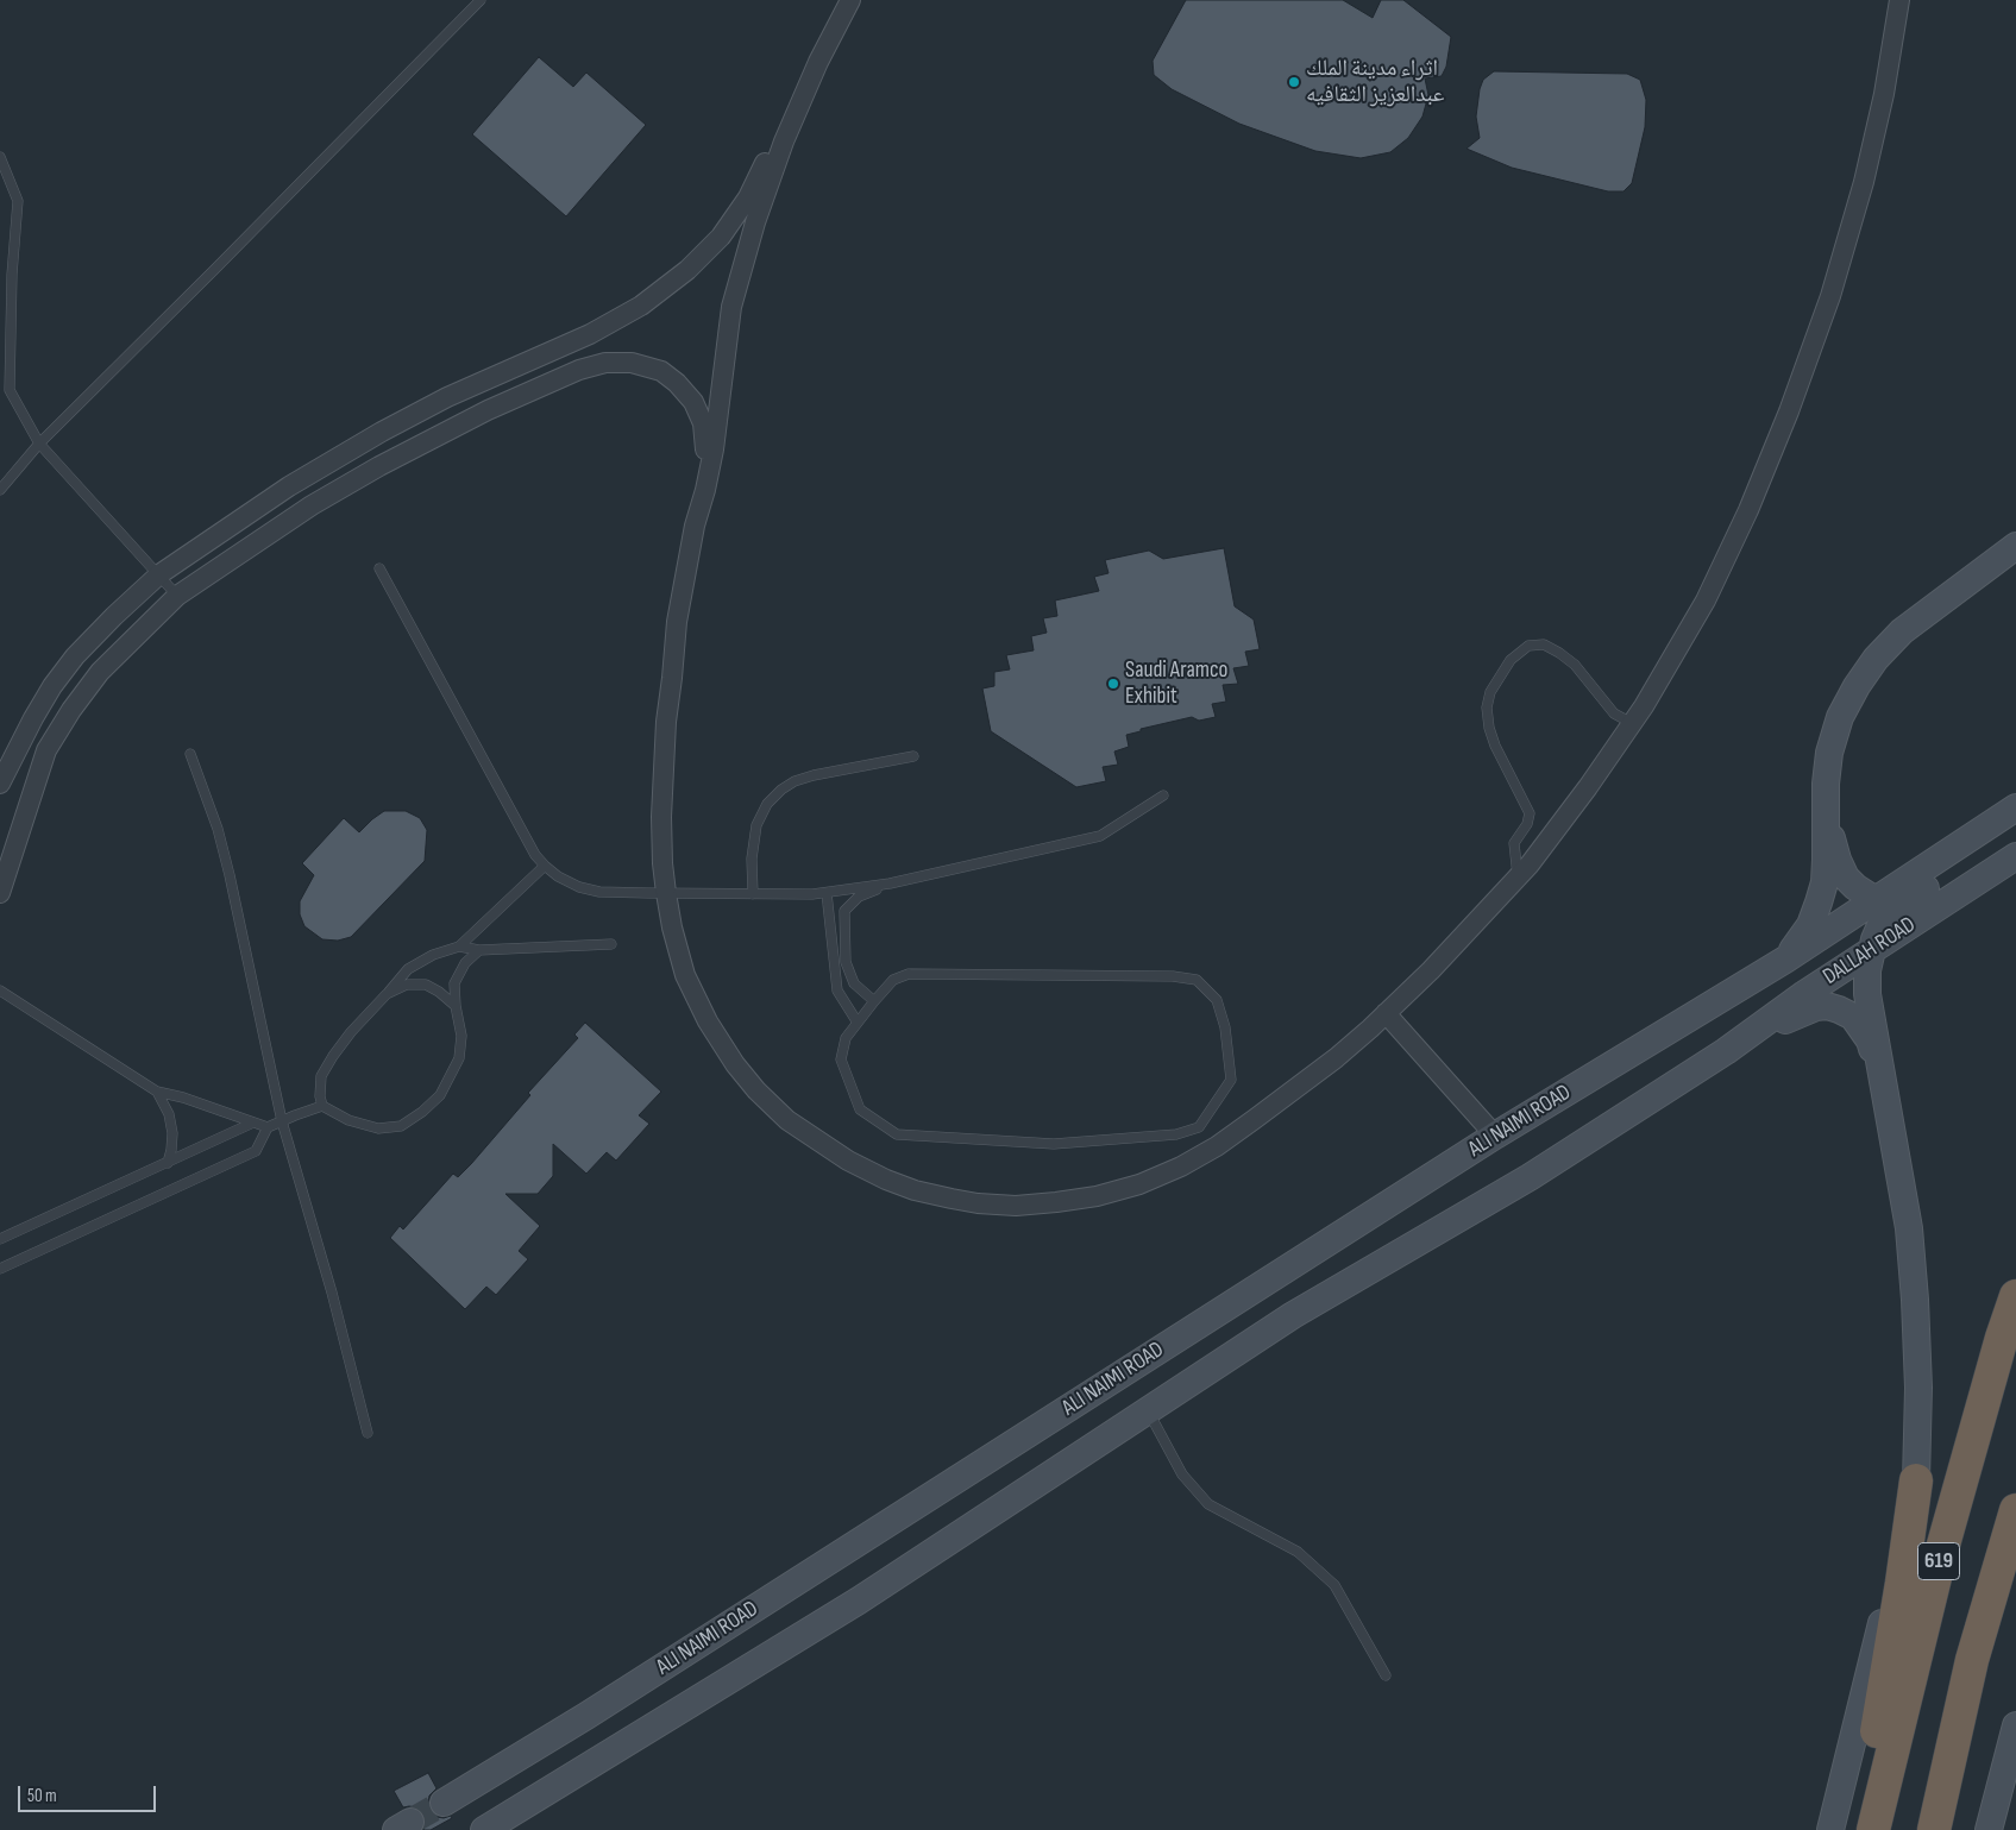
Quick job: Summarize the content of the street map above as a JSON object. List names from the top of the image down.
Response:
{
  "streets": {
    "highway": ["619"],
    "main road": ["DALLAH ROAD", "ALI NAIMI ROAD"]
  },
  "crossings": [
    ["DALLAH ROAD", "ALI NAIMI ROAD"]
  ],
  "places": ["اثراء مدينة الملك عبدالعزيز الثقافيه", "Saudi Aramco Exhibit"],
  "scale_bar": "50 m"
}
